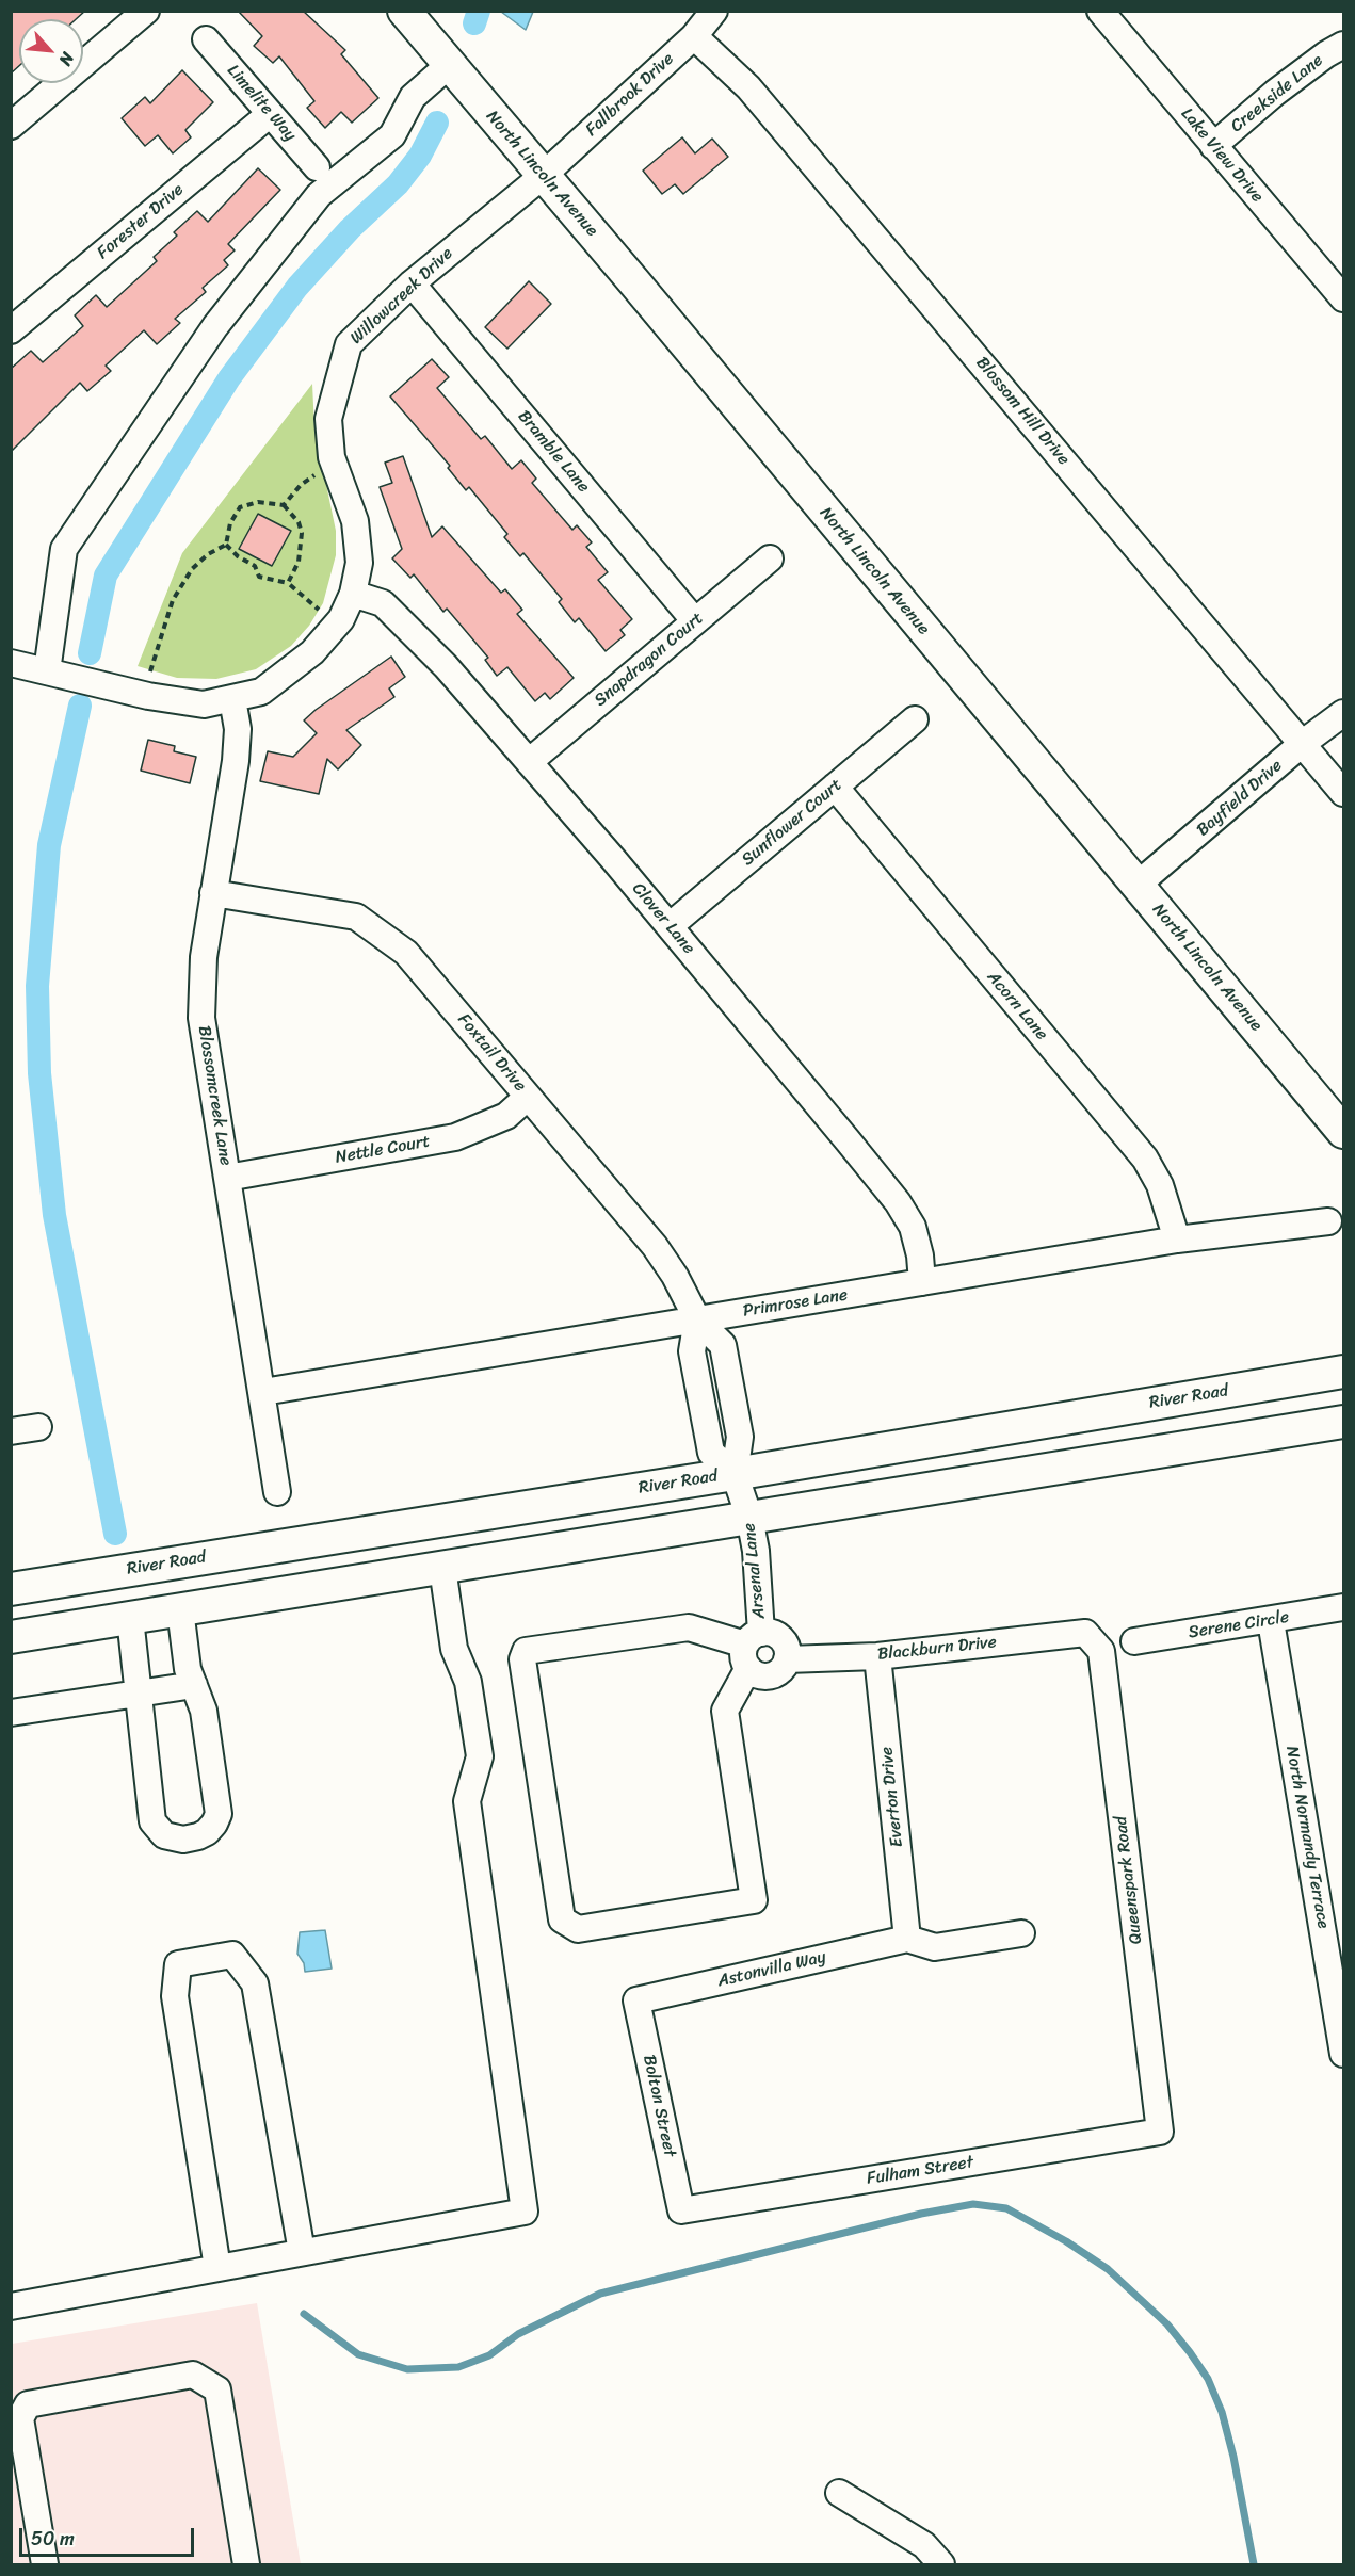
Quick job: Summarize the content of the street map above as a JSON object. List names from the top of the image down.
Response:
{
  "streets": {
    "main road": ["North Lincoln Avenue", "River Road"],
    "street": [
      "Creekside Lane",
      "Fallbrook Drive",
      "Limelite Way",
      "Lake View Drive",
      "Forester Drive",
      "Willowcreek Drive",
      "Blossom Hill Drive",
      "Bramble Lane",
      "Snapdragon Court",
      "Bayfield Drive",
      "Sunflower Court",
      "Clover Lane",
      "Acorn Lane",
      "Foxtail Drive",
      "Blossomcreek Lane",
      "Nettle Court",
      "Primrose Lane",
      "Arsenal Lane",
      "Serene Circle",
      "Blackburn Drive",
      "Everton Drive",
      "North Normandy Terrace",
      "Queenspark Road",
      "Astonvilla Way",
      "Bolton Street",
      "Fulham Street"
    ]
  },
  "crossings": [
    ["Creekside Lane", "Lake View Drive"],
    ["Fallbrook Drive", "North Lincoln Avenue"],
    ["Fallbrook Drive", "Willowcreek Drive"],
    ["Fallbrook Drive", "Blossom Hill Drive"],
    ["Limelite Way", "Forester Drive"],
    ["North Lincoln Avenue", "Willowcreek Drive"],
    ["North Lincoln Avenue", "Bayfield Drive"],
    ["Willowcreek Drive", "Bramble Lane"],
    ["Willowcreek Drive", "Clover Lane"],
    ["Willowcreek Drive", "Blossomcreek Lane"],
    ["Blossom Hill Drive", "Bayfield Drive"],
    ["Bramble Lane", "Snapdragon Court"],
    ["Snapdragon Court", "Clover Lane"],
    ["Sunflower Court", "Clover Lane"],
    ["Sunflower Court", "Acorn Lane"],
    ["Clover Lane", "Primrose Lane"],
    ["Acorn Lane", "Primrose Lane"],
    ["Foxtail Drive", "Blossomcreek Lane"],
    ["Foxtail Drive", "Nettle Court"],
    ["Foxtail Drive", "Primrose Lane"],
    ["Foxtail Drive", "River Road"],
    ["Foxtail Drive", "Arsenal Lane"],
    ["Blossomcreek Lane", "Nettle Court"],
    ["Blossomcreek Lane", "Primrose Lane"],
    ["River Road", "Arsenal Lane"],
    ["Arsenal Lane", "Blackburn Drive"],
    ["Serene Circle", "North Normandy Terrace"],
    ["Blackburn Drive", "Everton Drive"],
    ["Blackburn Drive", "Queenspark Road"],
    ["Everton Drive", "Astonvilla Way"],
    ["Queenspark Road", "Fulham Street"],
    ["Astonvilla Way", "Bolton Street"],
    ["Bolton Street", "Fulham Street"]
  ],
  "scale_bar": "50 m",
  "north": "bottom right"
}
